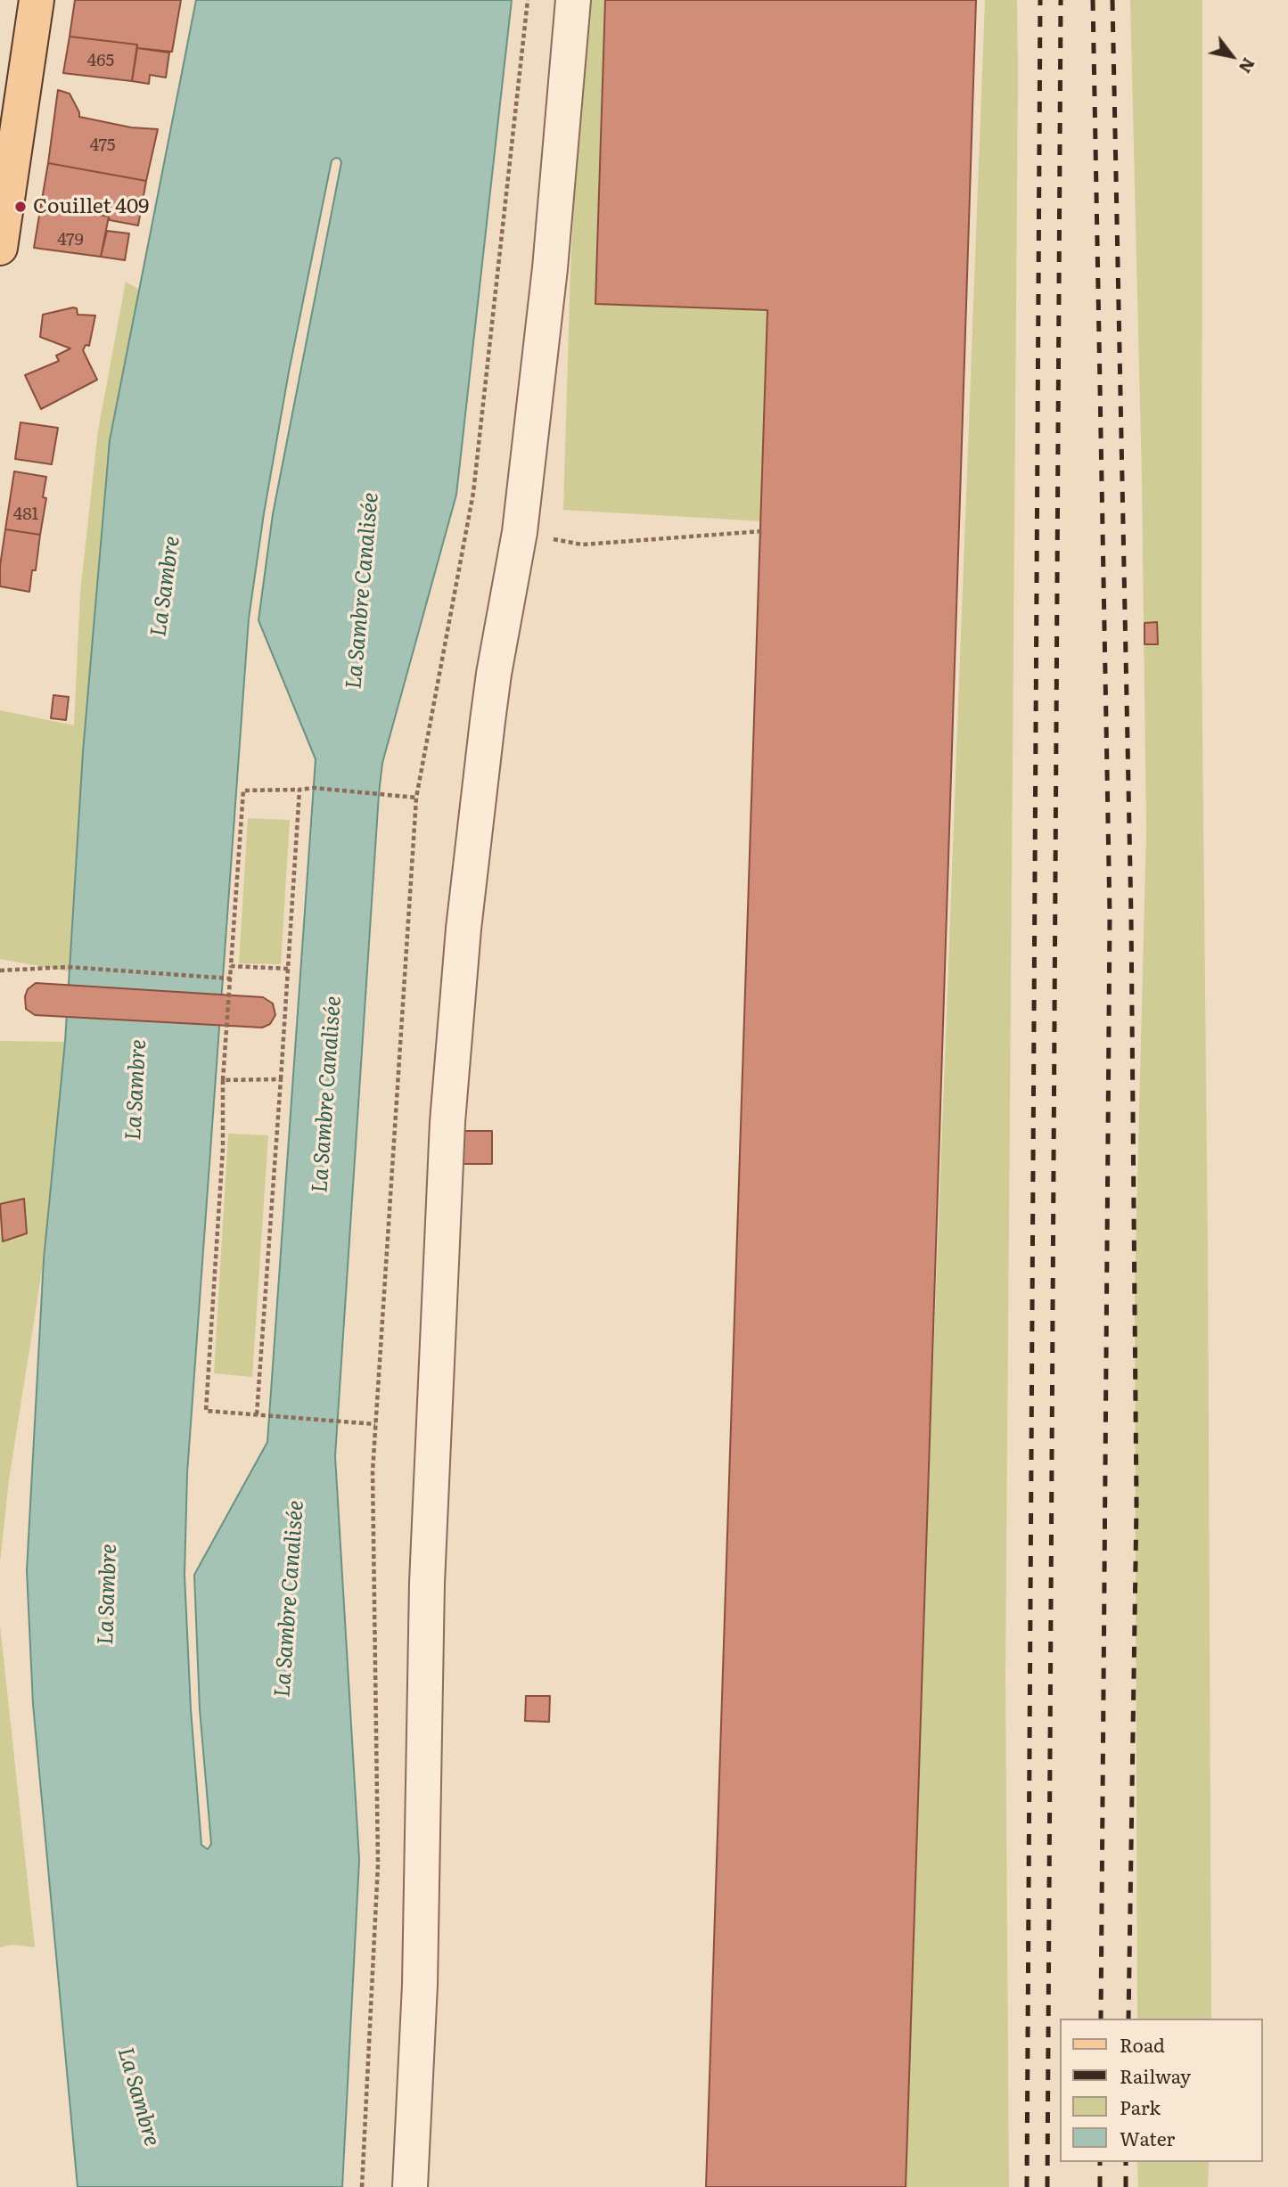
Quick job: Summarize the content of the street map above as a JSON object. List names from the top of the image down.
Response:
{
  "water": ["La Sambre", "La Sambre Canalisée"],
  "places": ["Couillet 409"],
  "house_numbers": [
    "465",
    "475",
    "479",
    "481"
  ],
  "legend": [
    "Road",
    "Railway",
    "Park",
    "Water"
  ],
  "north": "bottom right"
}
